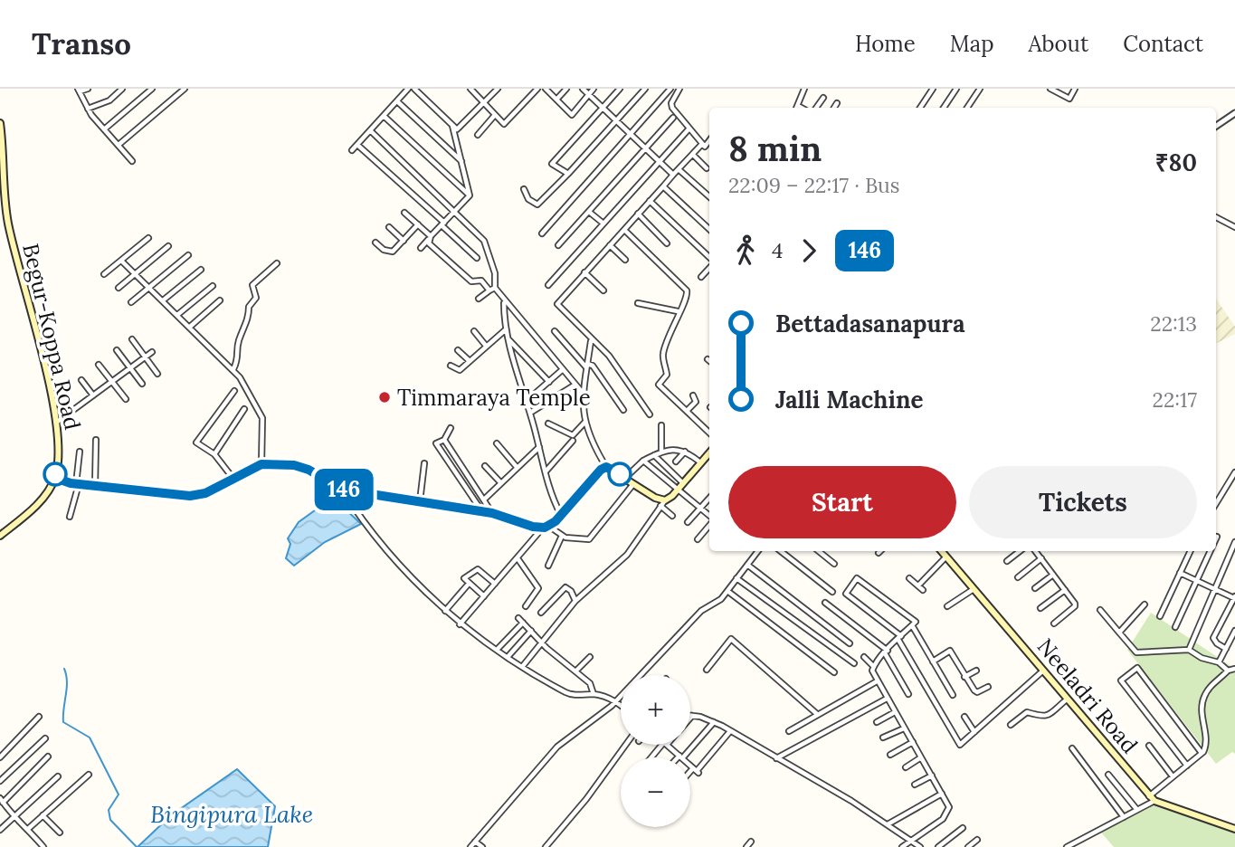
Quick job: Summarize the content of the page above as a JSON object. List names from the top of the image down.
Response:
{
  "streets": {
    "main road": ["Begur-Koppa Road", "Neeladri Road"]
  },
  "water": ["Bingipura Lake"],
  "places": ["Timmaraya Temple"],
  "lines": ["bus line 146"],
  "page": {
    "header": "Transo",
    "nav": [
      "Home",
      "Map",
      "About",
      "Contact"
    ],
    "on_map": "146",
    "heading": ["8 min", "22:09 – 22:17 · Bus", "₹80"],
    "legs": ["4", "146"],
    "list": [
      {
        "name": "Bettadasanapura",
        "value": "22:13"
      },
      {
        "name": "Jalli Machine",
        "value": "22:17"
      }
    ],
    "buttons": ["Start", "Tickets"],
    "map_buttons": ["+", "−"]
  }
}
